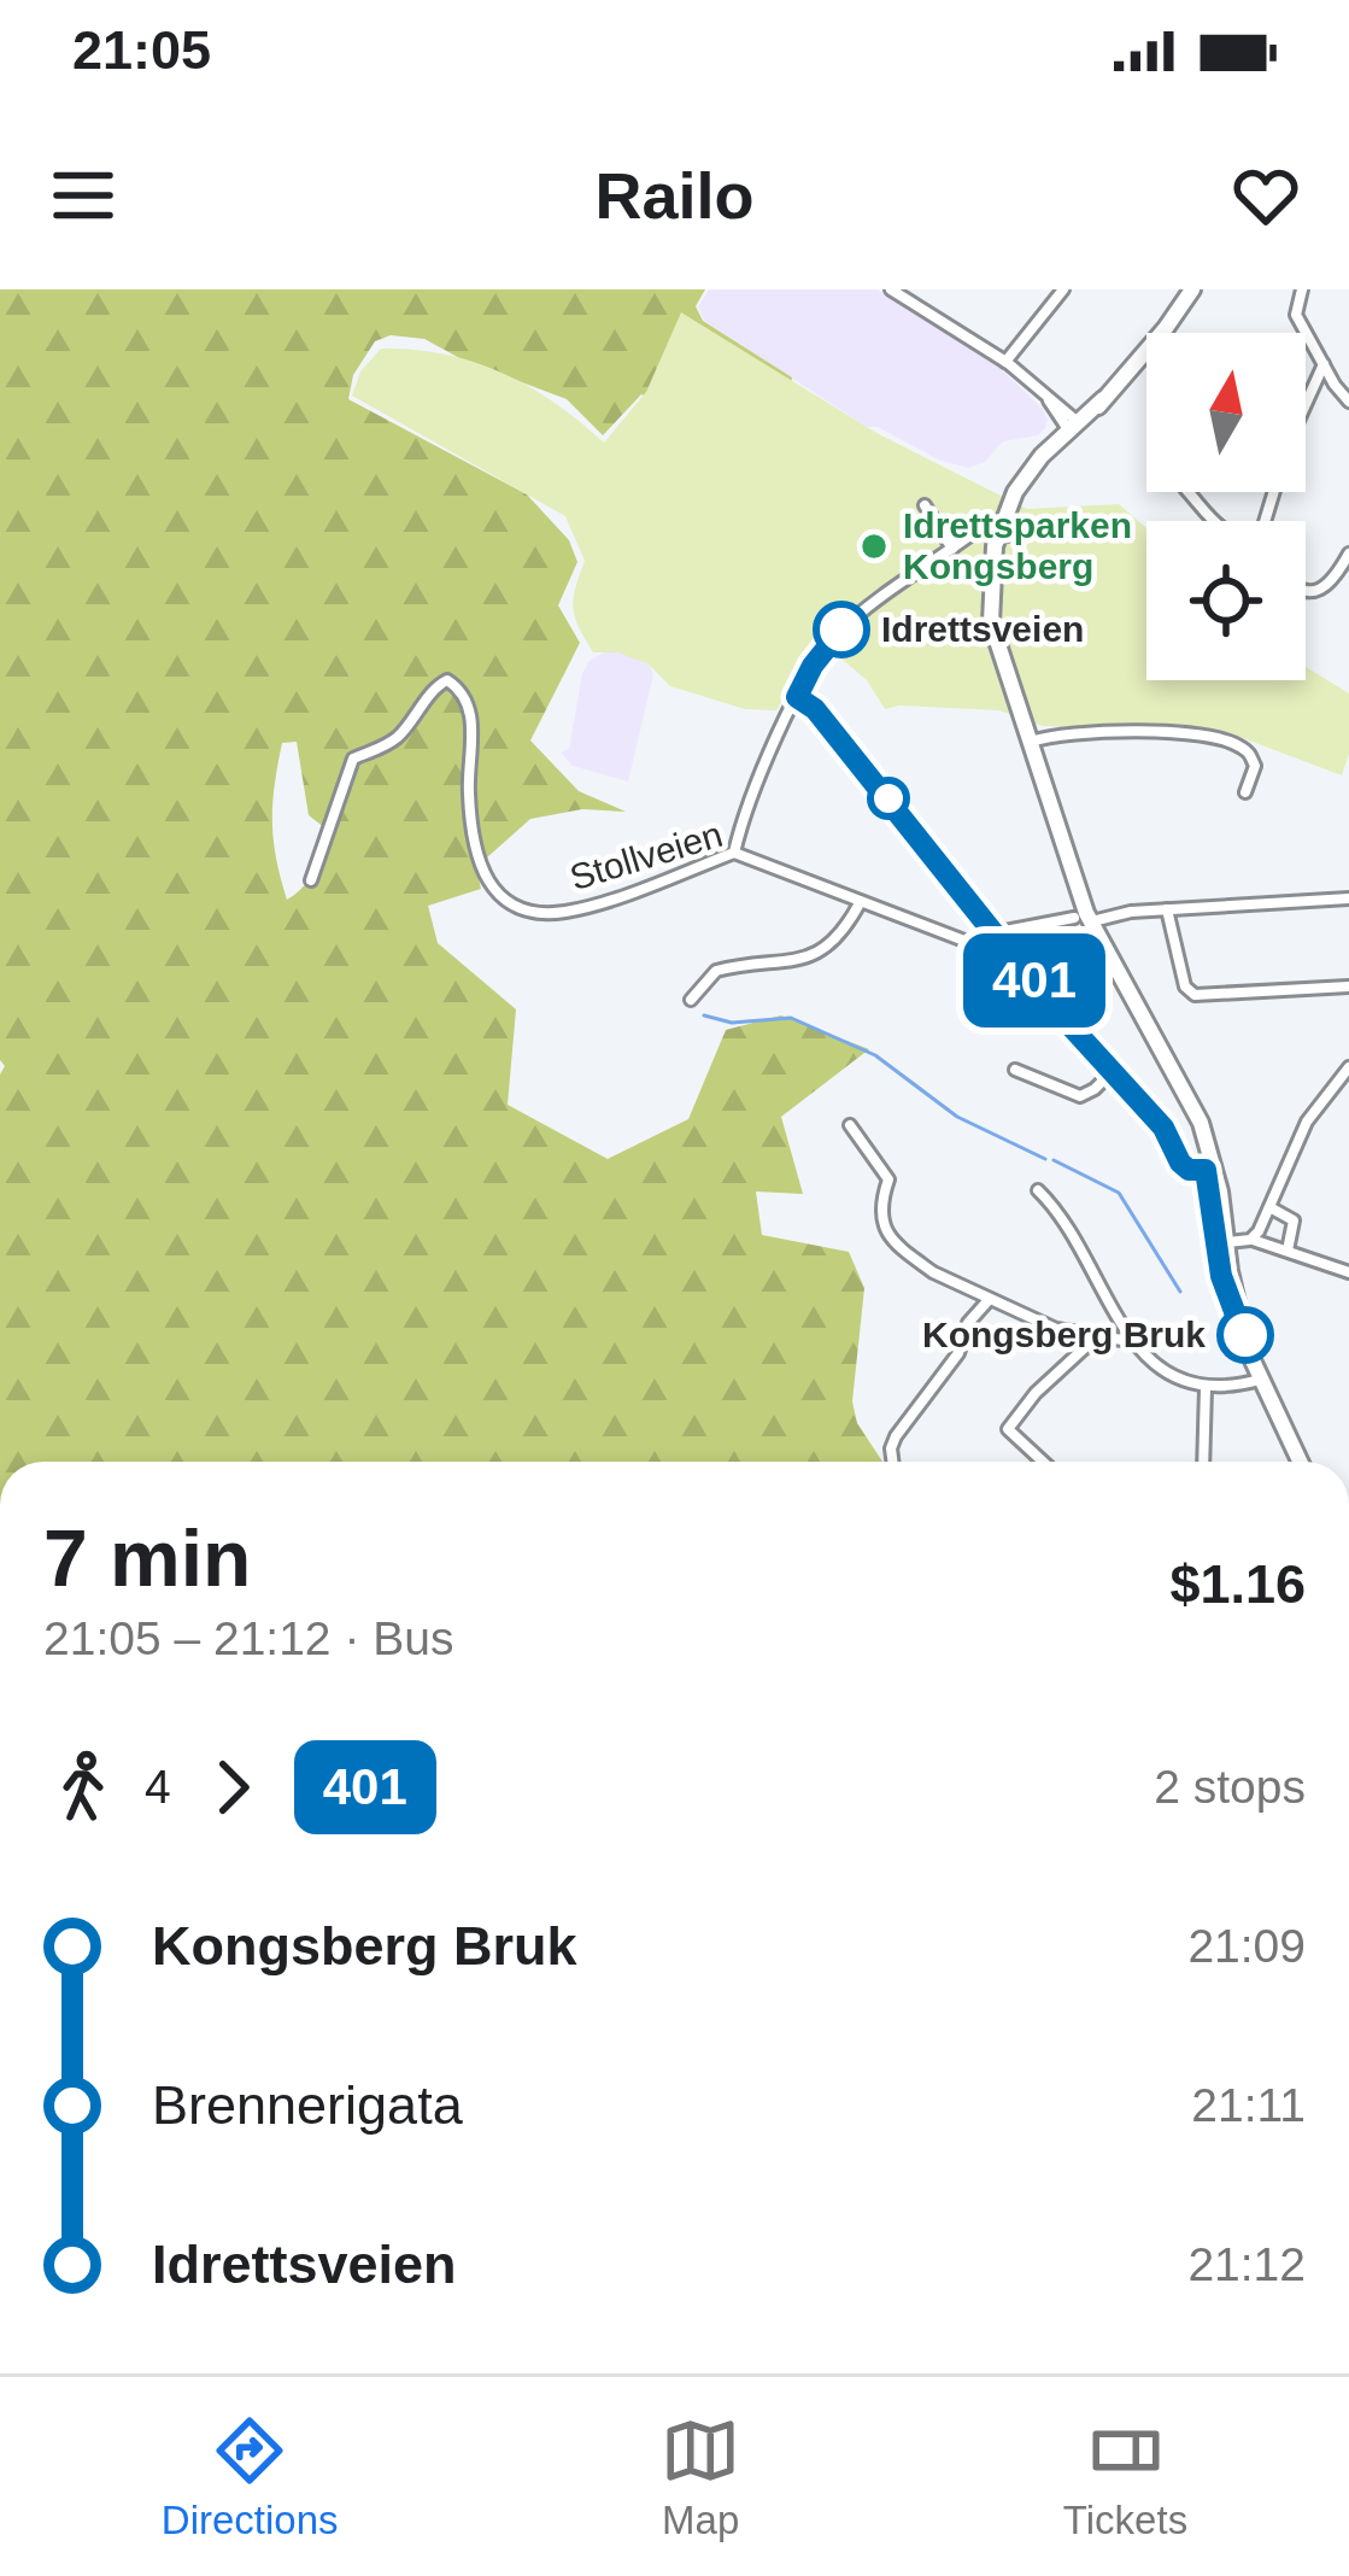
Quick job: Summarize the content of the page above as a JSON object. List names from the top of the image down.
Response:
{
  "streets": {
    "street": ["Stollveien"]
  },
  "places": ["Idrettsparken Kongsberg", "Idrettsveien", "Kongsberg Bruk"],
  "lines": ["bus line 401"],
  "north": "top",
  "page": {
    "status": "21:05",
    "header": "Railo",
    "on_map": "401",
    "heading": ["7 min", "21:05 – 21:12 · Bus", "$1.16"],
    "legs": ["4", "401", "2 stops"],
    "list": [
      {
        "name": "Kongsberg Bruk",
        "value": "21:09"
      },
      {
        "name": "Brennerigata",
        "value": "21:11"
      },
      {
        "name": "Idrettsveien",
        "value": "21:12"
      }
    ],
    "tabs": ["Directions", "Map", "Tickets"]
  }
}
